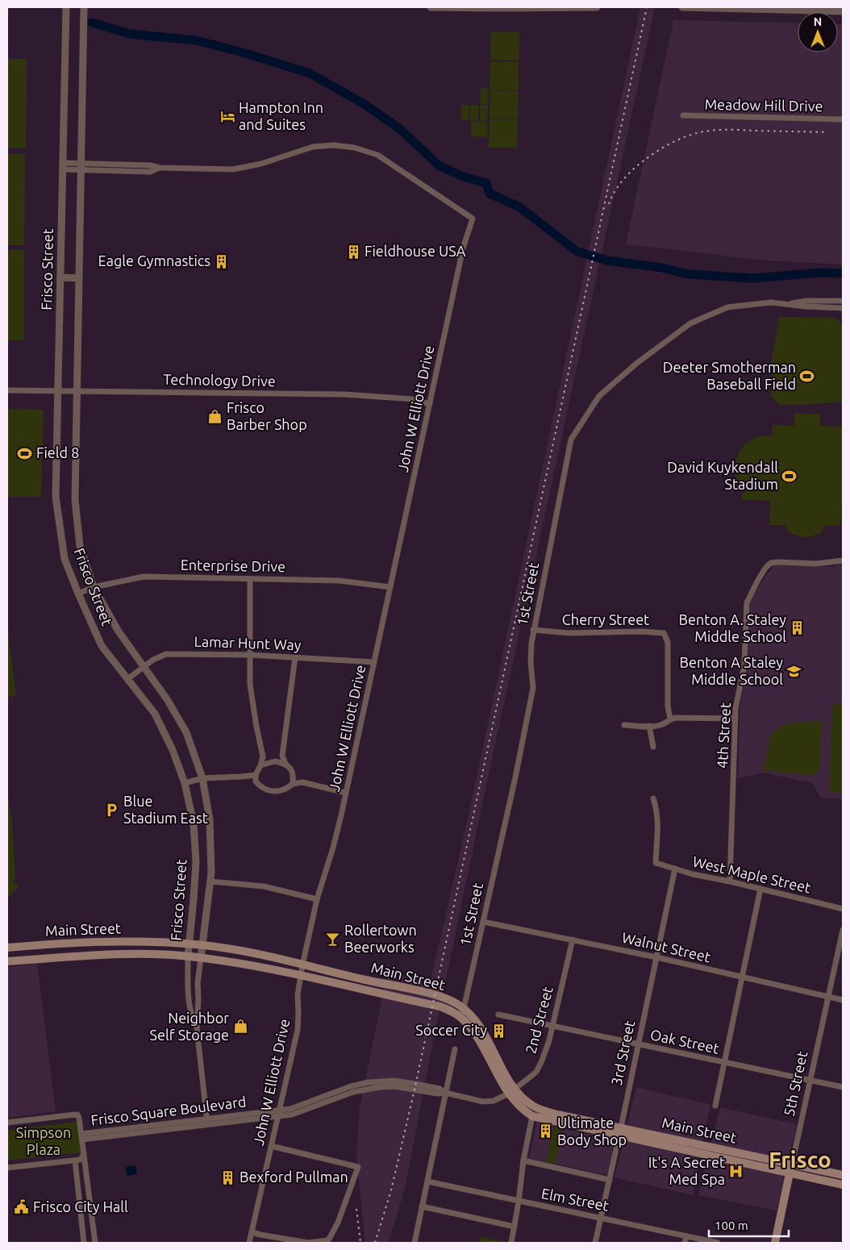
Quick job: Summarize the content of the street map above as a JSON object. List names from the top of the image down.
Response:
{
  "streets": {
    "main road": ["Main Street", "5th Street"],
    "street": [
      "Meadow Hill Drive",
      "Frisco Street",
      "Technology Drive",
      "John W Elliott Drive",
      "Enterprise Drive",
      "1st Street",
      "Cherry Street",
      "Lamar Hunt Way",
      "4th Street",
      "West Maple Street",
      "Walnut Street",
      "2nd Street",
      "Oak Street",
      "3rd Street",
      "Frisco Square Boulevard",
      "Elm Street"
    ]
  },
  "crossings": [
    ["Frisco Street", "Technology Drive"],
    ["Frisco Street", "John W Elliott Drive"],
    ["Frisco Street", "Enterprise Drive"],
    ["Frisco Street", "Lamar Hunt Way"],
    ["Frisco Street", "Main Street"],
    ["Frisco Street", "Frisco Square Boulevard"],
    ["Technology Drive", "John W Elliott Drive"],
    ["John W Elliott Drive", "Enterprise Drive"],
    ["John W Elliott Drive", "Lamar Hunt Way"],
    ["John W Elliott Drive", "Main Street"],
    ["John W Elliott Drive", "Frisco Square Boulevard"],
    ["1st Street", "Cherry Street"],
    ["1st Street", "Main Street"],
    ["1st Street", "Walnut Street"],
    ["4th Street", "West Maple Street"],
    ["West Maple Street", "3rd Street"],
    ["Main Street", "2nd Street"],
    ["Main Street", "3rd Street"],
    ["Main Street", "5th Street"],
    ["Main Street", "Frisco Square Boulevard"],
    ["Walnut Street", "2nd Street"],
    ["Walnut Street", "3rd Street"],
    ["Walnut Street", "5th Street"],
    ["2nd Street", "Oak Street"],
    ["2nd Street", "Frisco Square Boulevard"],
    ["Oak Street", "3rd Street"],
    ["Oak Street", "5th Street"],
    ["3rd Street", "Elm Street"]
  ],
  "districts": ["Frisco"],
  "parks": ["Simpson Plaza"],
  "places": {
    "hotel": ["Hampton Inn and Suites"],
    "building": [
      "Fieldhouse USA",
      "Eagle Gymnastics",
      "Benton A. Staley Middle School",
      "Soccer City",
      "Ultimate Body Shop",
      "Bexford Pullman"
    ],
    "sports": ["Deeter Smotherman Baseball Field", "Field 8", "David Kuykendall Stadium"],
    "shop": ["Frisco Barber Shop", "Neighbor Self Storage"],
    "school or university": ["Benton A Staley Middle School"],
    "parking": ["Blue Stadium East"],
    "bar": ["Rollertown Beerworks"],
    "hospital": ["It's A Secret Med Spa"],
    "public building": ["Frisco City Hall"]
  },
  "scale_bar": "100 m",
  "north": "top"
}
